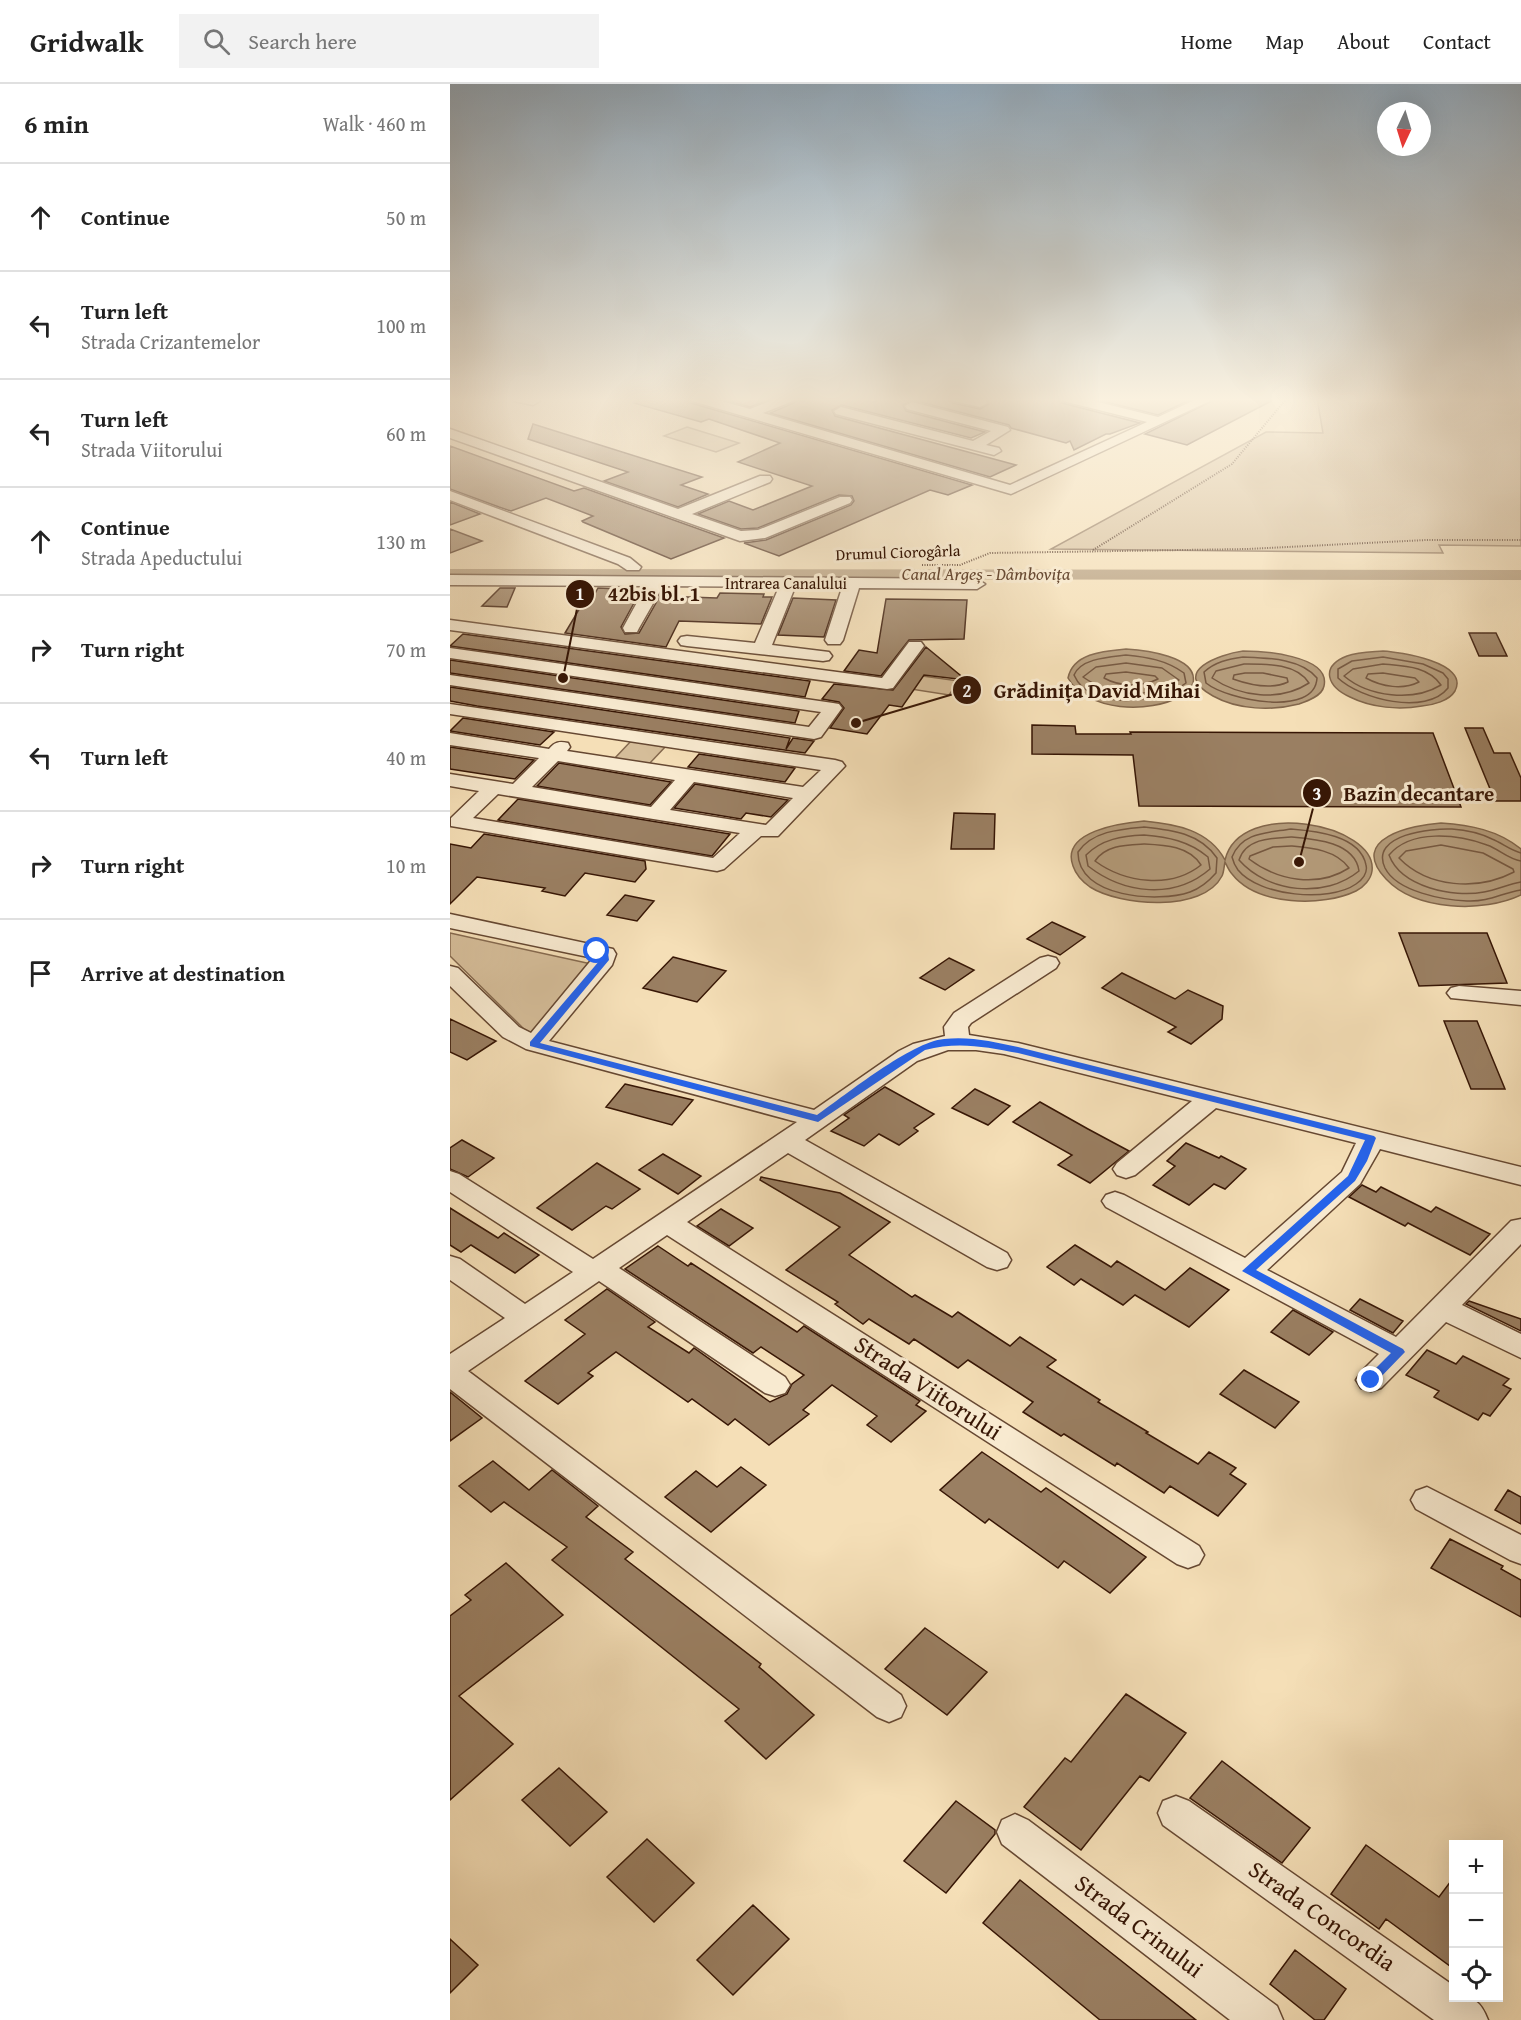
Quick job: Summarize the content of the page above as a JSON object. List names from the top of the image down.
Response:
{
  "streets": {
    "street": [
      "Intrarea Canalului",
      "Strada Viitorului",
      "Strada Concordia",
      "Strada Crinului"
    ],
    "path": ["Drumul Ciorogârla"]
  },
  "water": ["Canal Argeș - Dâmbovița"],
  "places": ["42bis bl. 1", "Grădinița David Mihai", "Bazin decantare"],
  "north": "bottom",
  "page": {
    "header": "Gridwalk",
    "search": "Search here",
    "nav": [
      "Home",
      "Map",
      "About",
      "Contact"
    ],
    "heading": ["6 min", "Walk · 460 m"],
    "list": [
      ["Continue", "50 m"],
      ["Turn left", "Strada Crizantemelor", "100 m"],
      ["Turn left", "Strada Viitorului", "60 m"],
      ["Continue", "Strada Apeductului", "130 m"],
      ["Turn right", "70 m"],
      ["Turn left", "40 m"],
      ["Turn right", "10 m"],
      "Arrive at destination"
    ],
    "map_buttons": ["+", "−"]
  }
}
